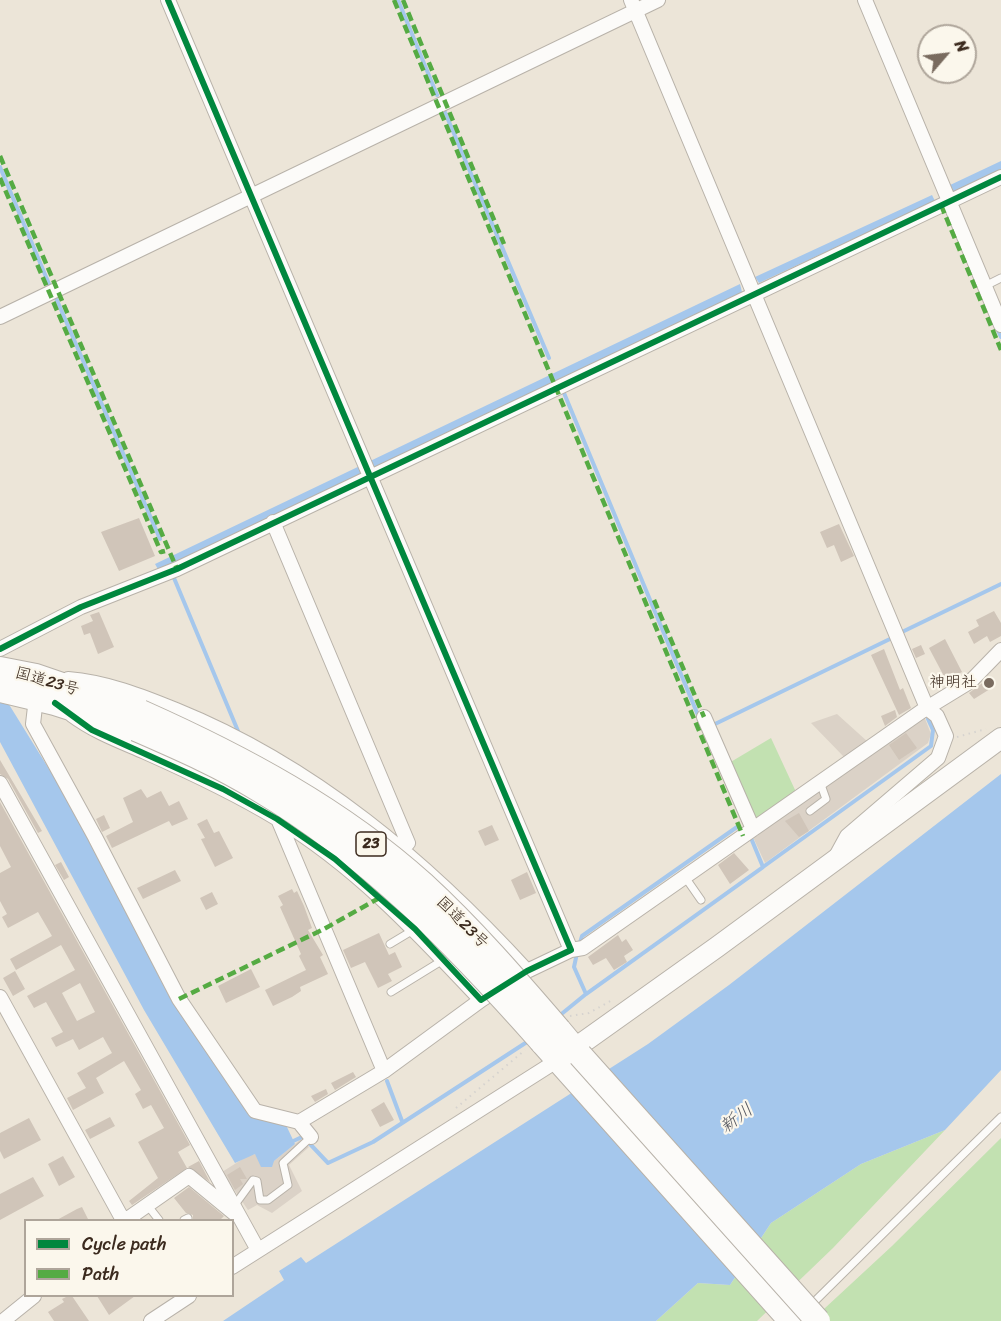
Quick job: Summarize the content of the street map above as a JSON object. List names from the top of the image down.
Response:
{
  "streets": {
    "highway": ["国道23号", "23"]
  },
  "water": ["新川"],
  "places": ["神明社"],
  "legend": ["Cycle path", "Path"],
  "north": "top right"
}
